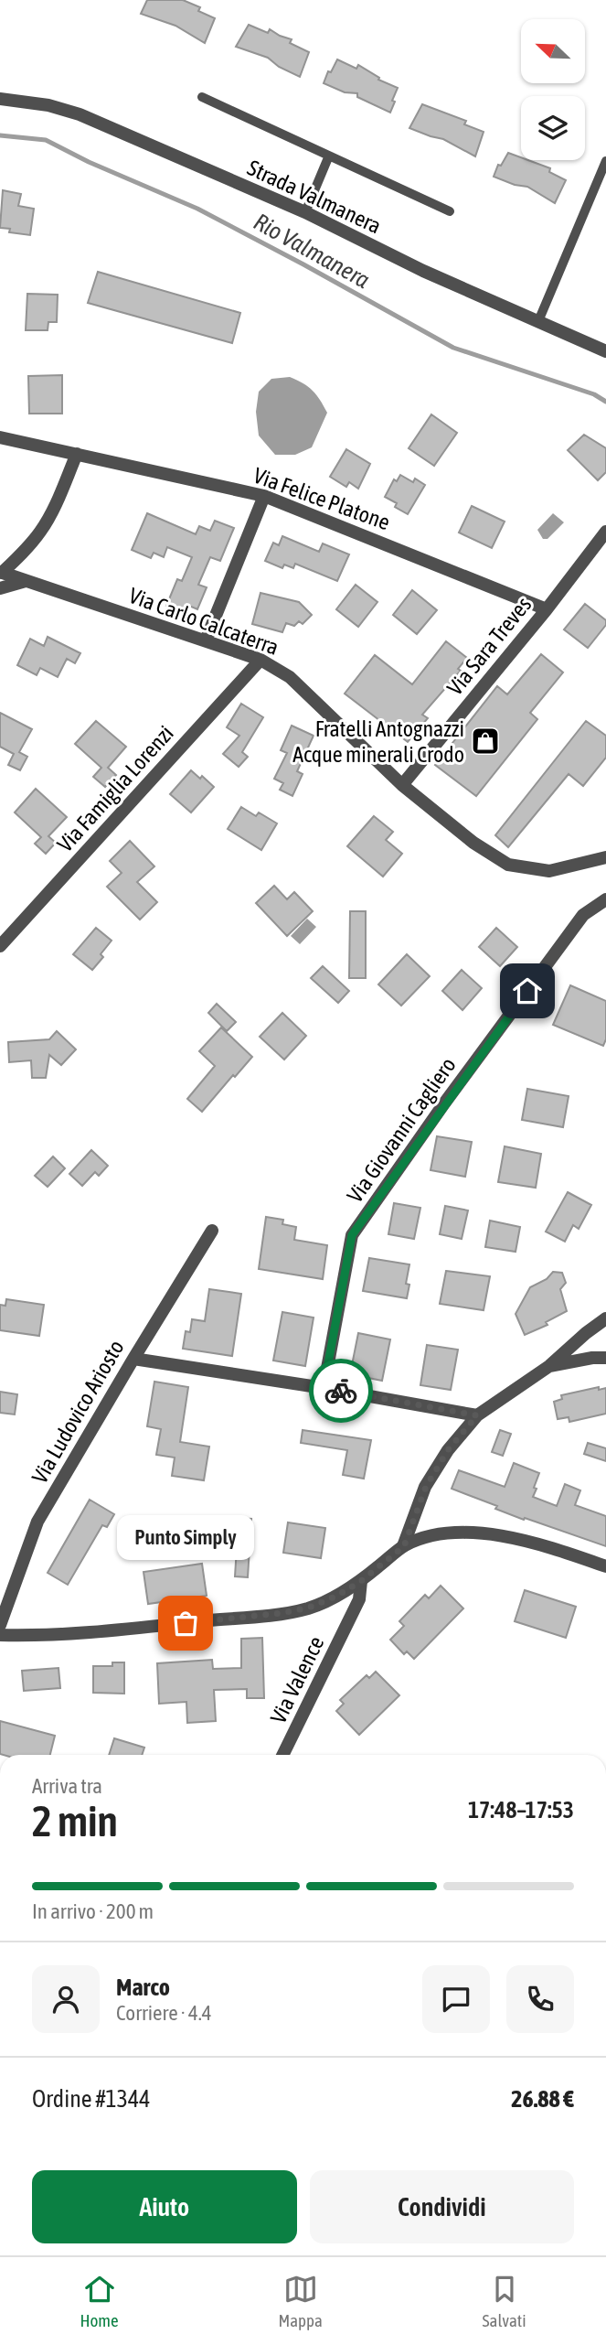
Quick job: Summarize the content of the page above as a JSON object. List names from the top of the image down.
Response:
{
  "streets": {
    "street": [
      "Strada Valmanera",
      "Via Felice Platone",
      "Via Carlo Calcaterra",
      "Via Sara Treves",
      "Via Famiglia Lorenzi",
      "Via Giovanni Cagliero",
      "Via Ludovico Ariosto",
      "Via Valence"
    ]
  },
  "crossings": [
    ["Via Felice Platone", "Via Carlo Calcaterra"],
    ["Via Felice Platone", "Via Sara Treves"],
    ["Via Carlo Calcaterra", "Via Sara Treves"],
    ["Via Carlo Calcaterra", "Via Famiglia Lorenzi"]
  ],
  "water": ["Rio Valmanera"],
  "places": {
    "shop": ["Fratelli Antognazzi Acque minerali Crodo"],
    "other": ["Punto Simply"]
  },
  "north": "top left",
  "page": {
    "bubble": "Punto Simply",
    "heading": ["2 min", "Arriva tra", "17:48–17:53"],
    "panel": [
      "Marco",
      "Corriere · 4.4",
      "Ordine #1344",
      "26.88 €"
    ],
    "bar": "In arrivo · 200 m",
    "buttons": ["Aiuto", "Condividi"],
    "tabs": ["Home", "Mappa", "Salvati"]
  }
}
